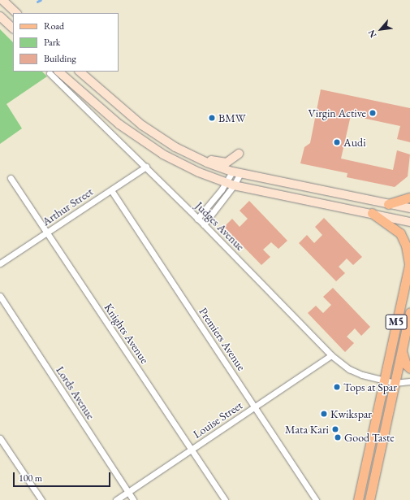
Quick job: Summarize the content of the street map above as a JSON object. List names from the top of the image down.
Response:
{
  "streets": {
    "main road": ["Judges Avenue", "M5"],
    "street": [
      "Arthur Street",
      "Knights Avenue",
      "Premiers Avenue",
      "Lords Avenue",
      "Louise Street"
    ]
  },
  "crossings": [
    ["Arthur Street", "Judges Avenue"],
    ["Arthur Street", "Knights Avenue"],
    ["Arthur Street", "Premiers Avenue"],
    ["Judges Avenue", "M5"],
    ["Judges Avenue", "Louise Street"],
    ["Knights Avenue", "Louise Street"],
    ["Premiers Avenue", "Louise Street"],
    ["Lords Avenue", "Louise Street"]
  ],
  "places": [
    "Virgin Active",
    "BMW",
    "Audi",
    "Tops at Spar",
    "Kwikspar",
    "Mata Kari",
    "Good Taste"
  ],
  "legend": ["Road", "Park", "Building"],
  "scale_bar": "100 m",
  "north": "bottom left"
}
